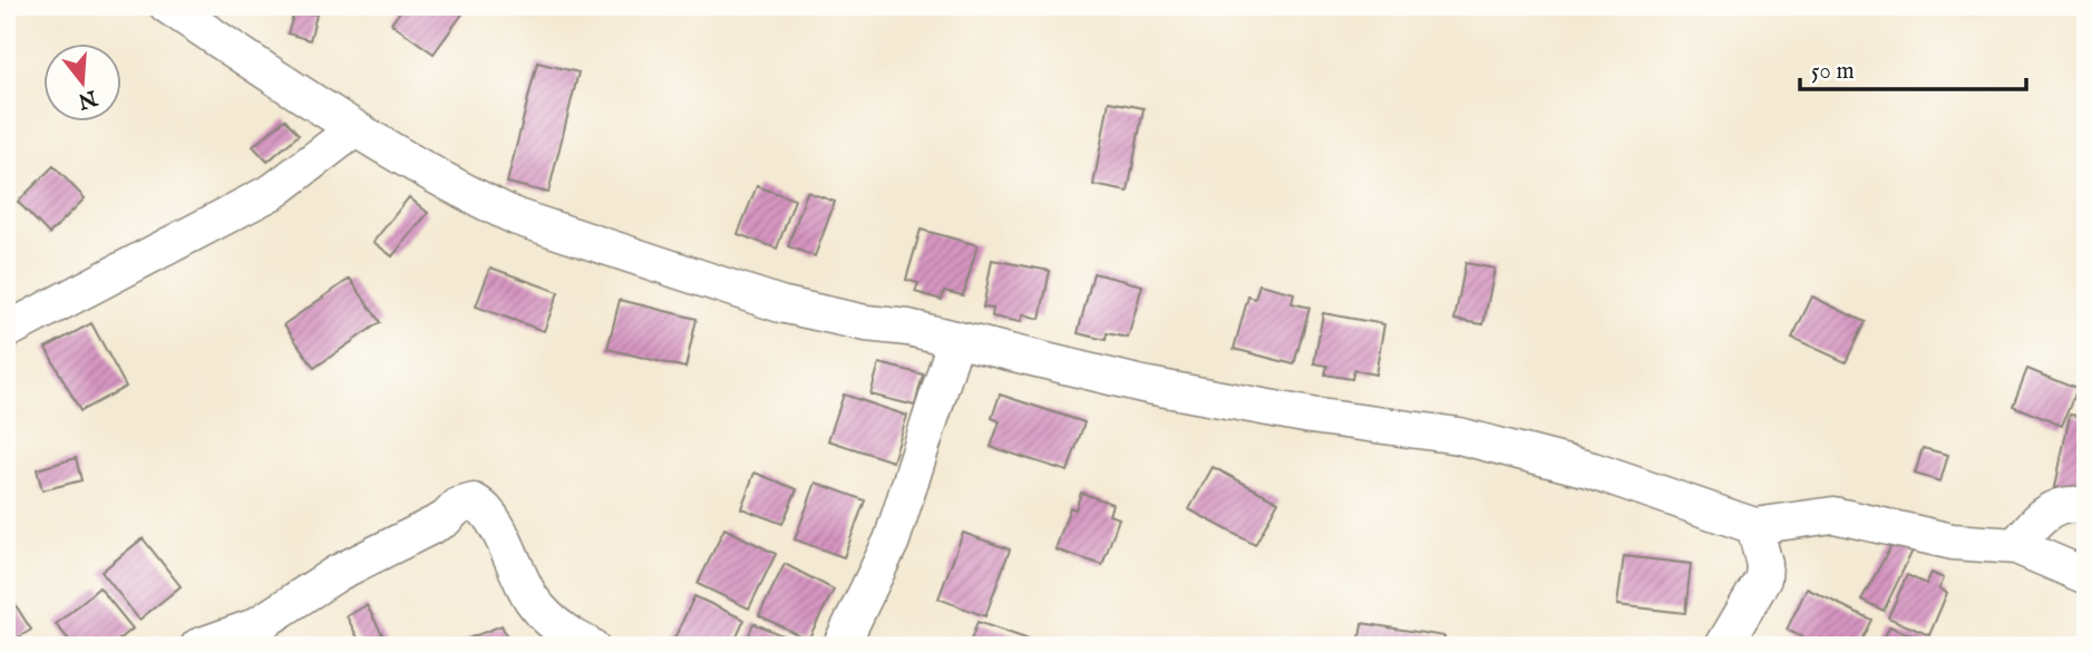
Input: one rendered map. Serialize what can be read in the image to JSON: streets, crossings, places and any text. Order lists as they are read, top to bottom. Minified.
{"scale_bar":"50 m","north":"bottom"}
